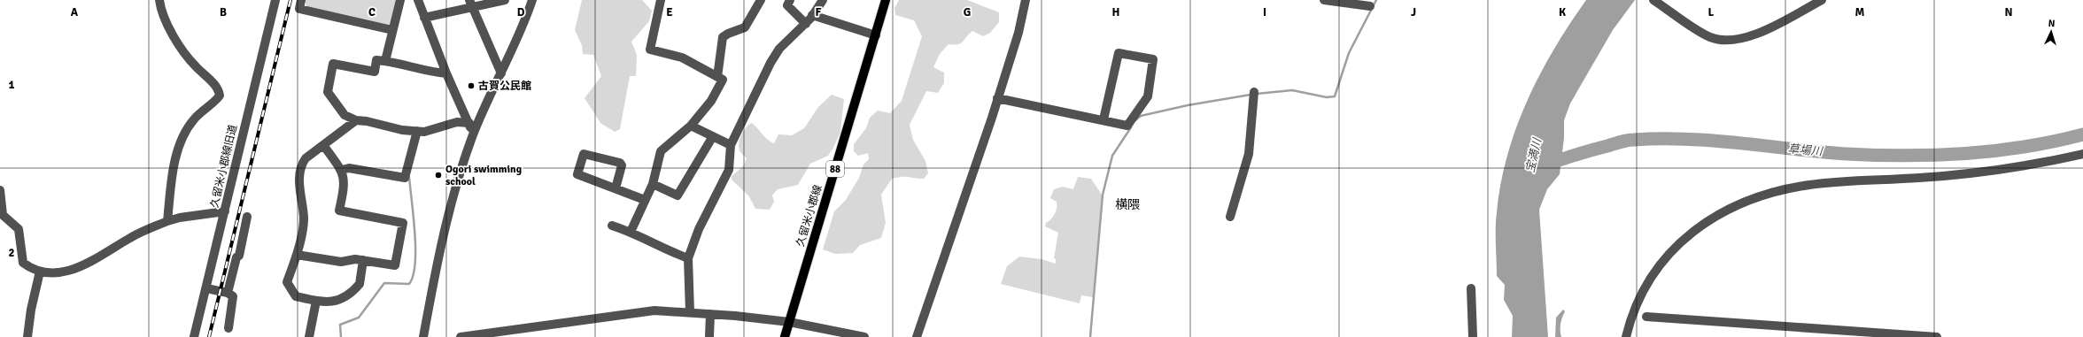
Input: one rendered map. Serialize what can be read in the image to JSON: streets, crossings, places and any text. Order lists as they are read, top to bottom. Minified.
{"streets":{"main road":["88","久留米小郡線"],"street":["久留米小郡線旧道"]},"districts":["横隈"],"water":["草場川","宝満川"],"places":["古賀公民館","Ogori swimming school"],"north":"top","grid":{"columns":["A","B","C","D","E","F","G","H","I","J","K","L","M","N"],"rows":["1","2"]}}
